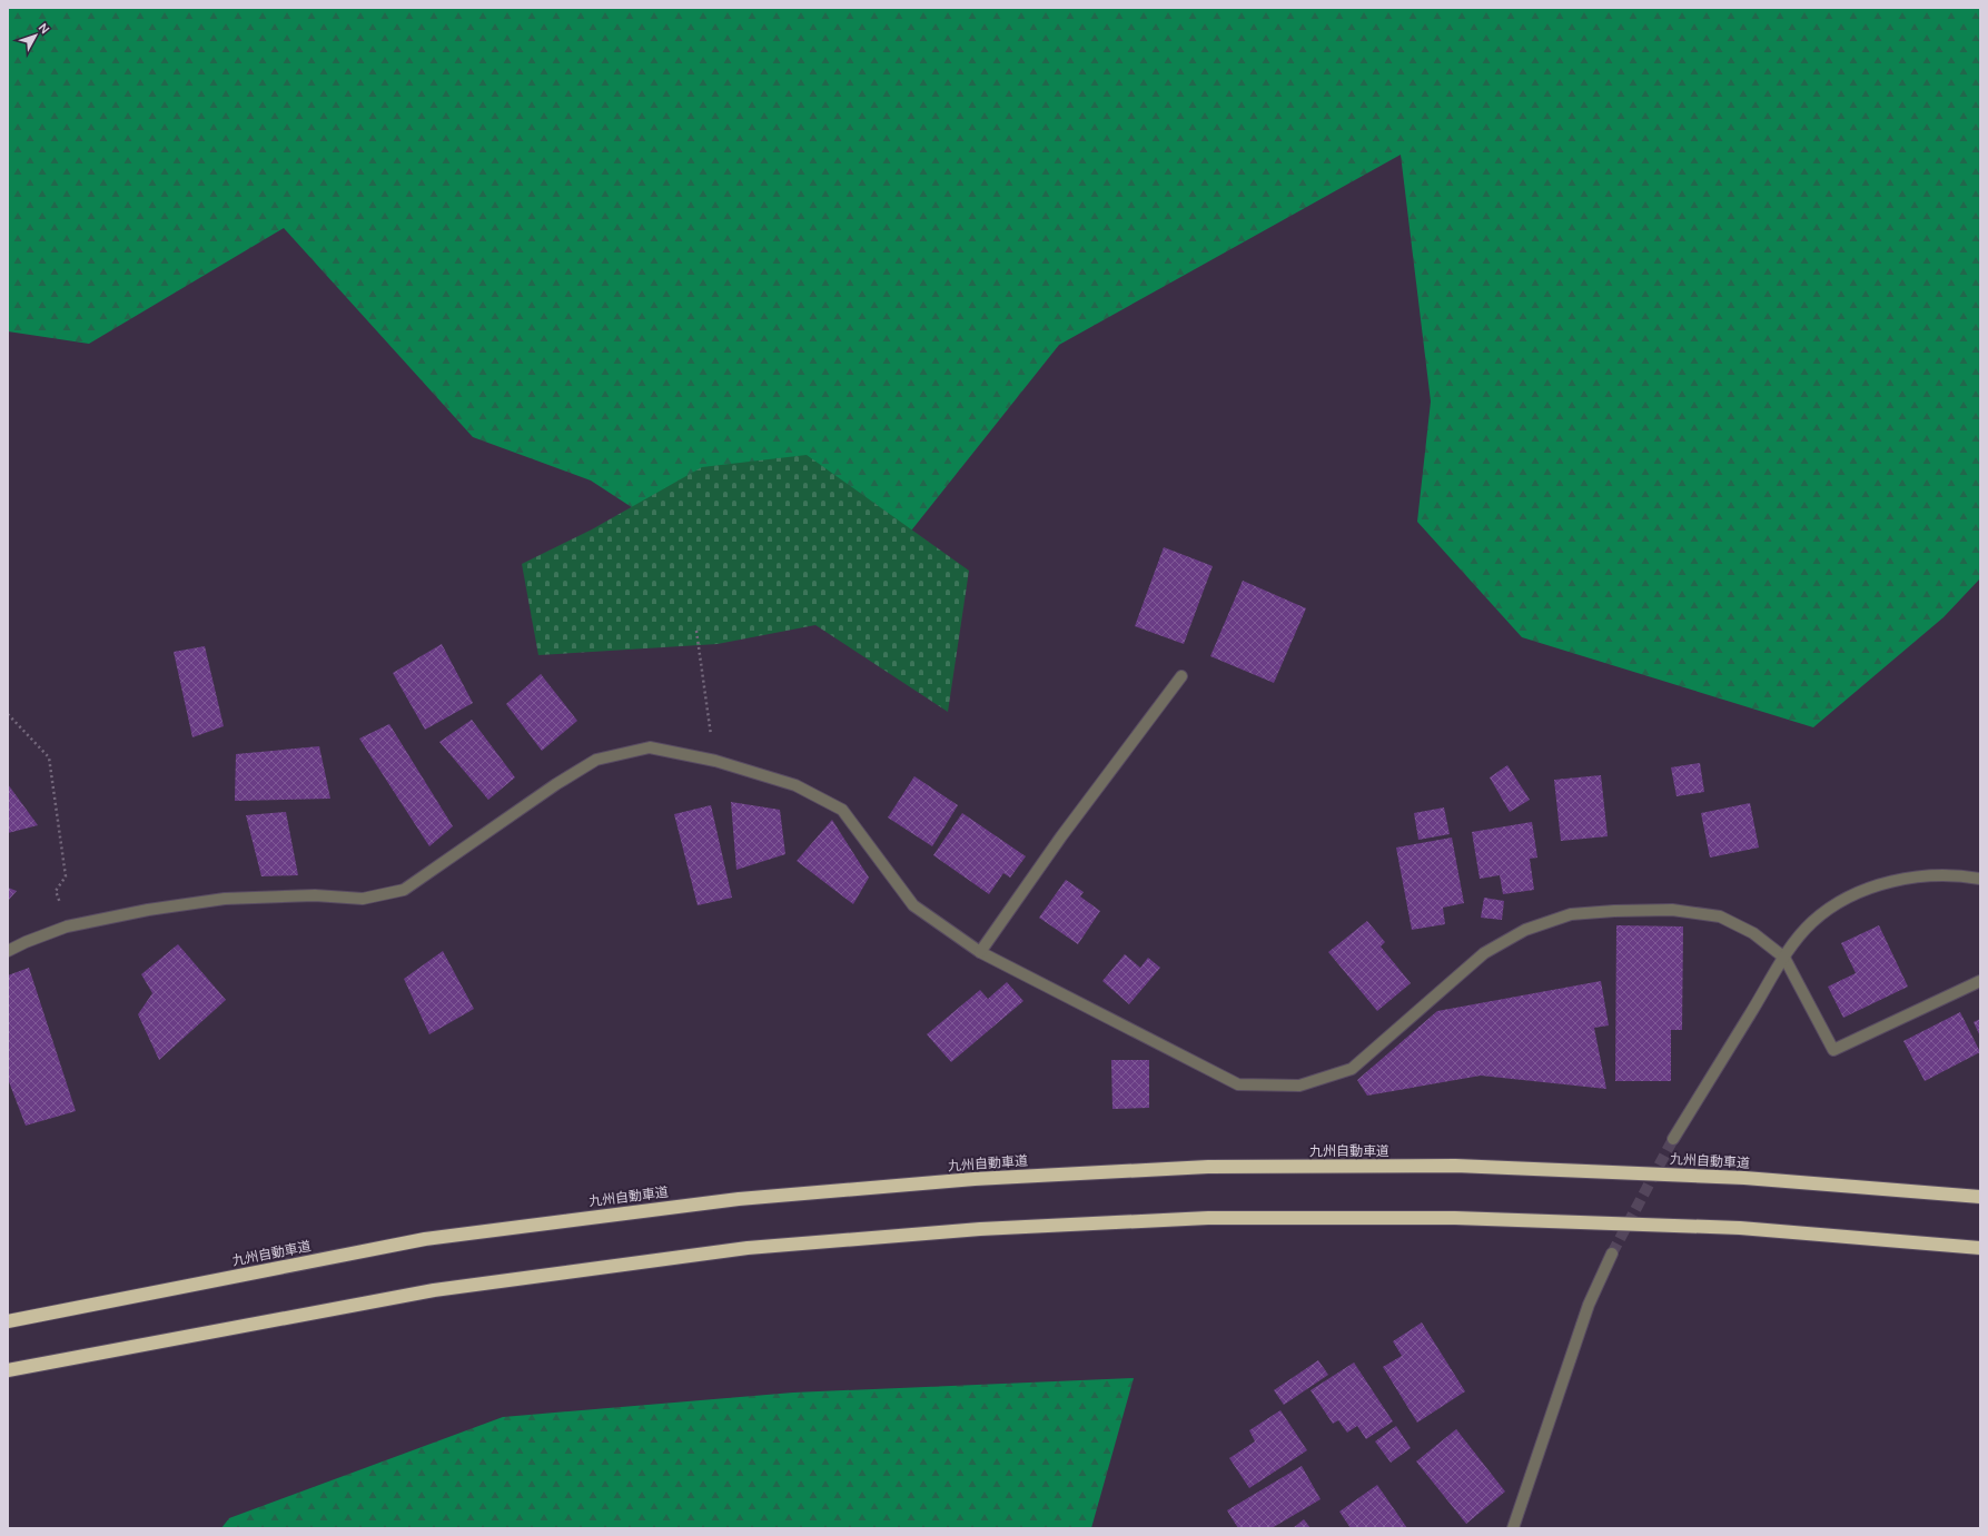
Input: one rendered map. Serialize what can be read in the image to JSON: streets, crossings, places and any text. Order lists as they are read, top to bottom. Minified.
{"streets":{"highway":["九州自動車道"]},"north":"top right"}
